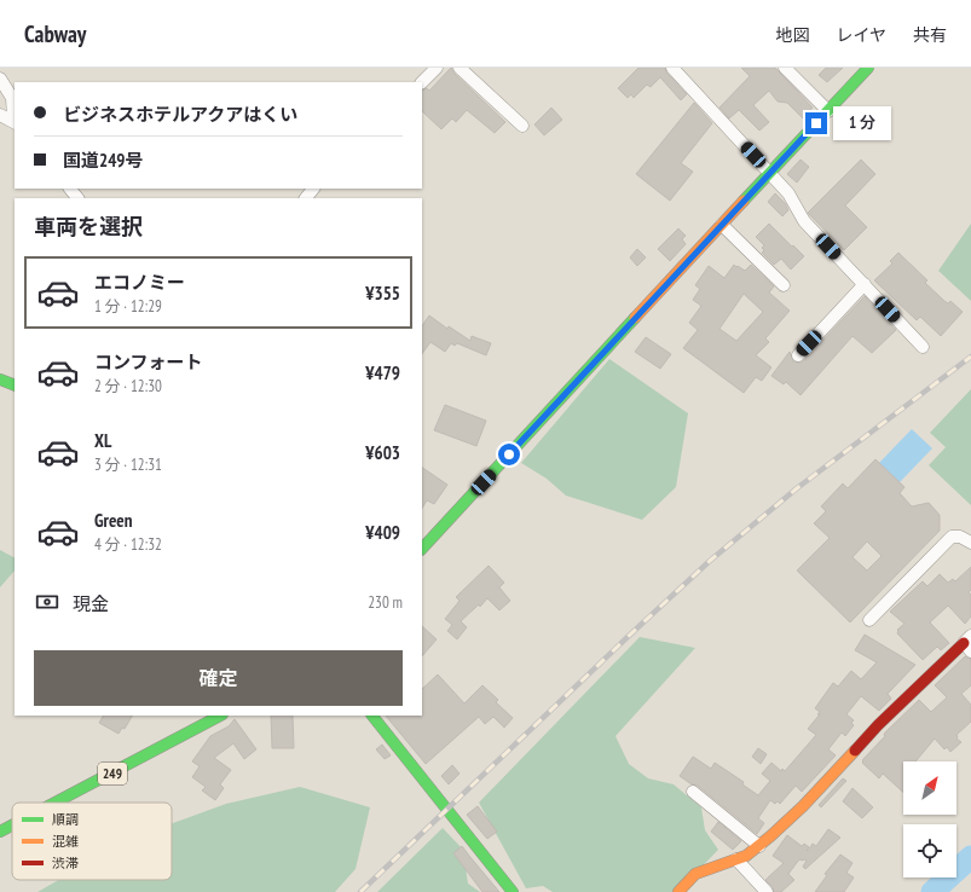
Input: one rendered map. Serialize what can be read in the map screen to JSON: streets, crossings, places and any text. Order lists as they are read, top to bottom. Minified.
{"streets":{"main road":["249"]},"legend":["順調","混雑","渋滞"],"north":"top right","page":{"header":"Cabway","nav":["地図","レイヤ","共有"],"banner":["ビジネスホテルアクアはくい","国道249号"],"bubble":"1 分","heading":"車両を選択","list":[{"name":"エコノミー","note":"1 分 · 12:29","value":"¥355"},{"name":"コンフォート","note":"2 分 · 12:30","value":"¥479"},{"name":"XL","note":"3 分 · 12:31","value":"¥603"},{"name":"Green","note":"4 分 · 12:32","value":"¥409"}],"pay":["現金","230 m"],"buttons":"確定"}}
